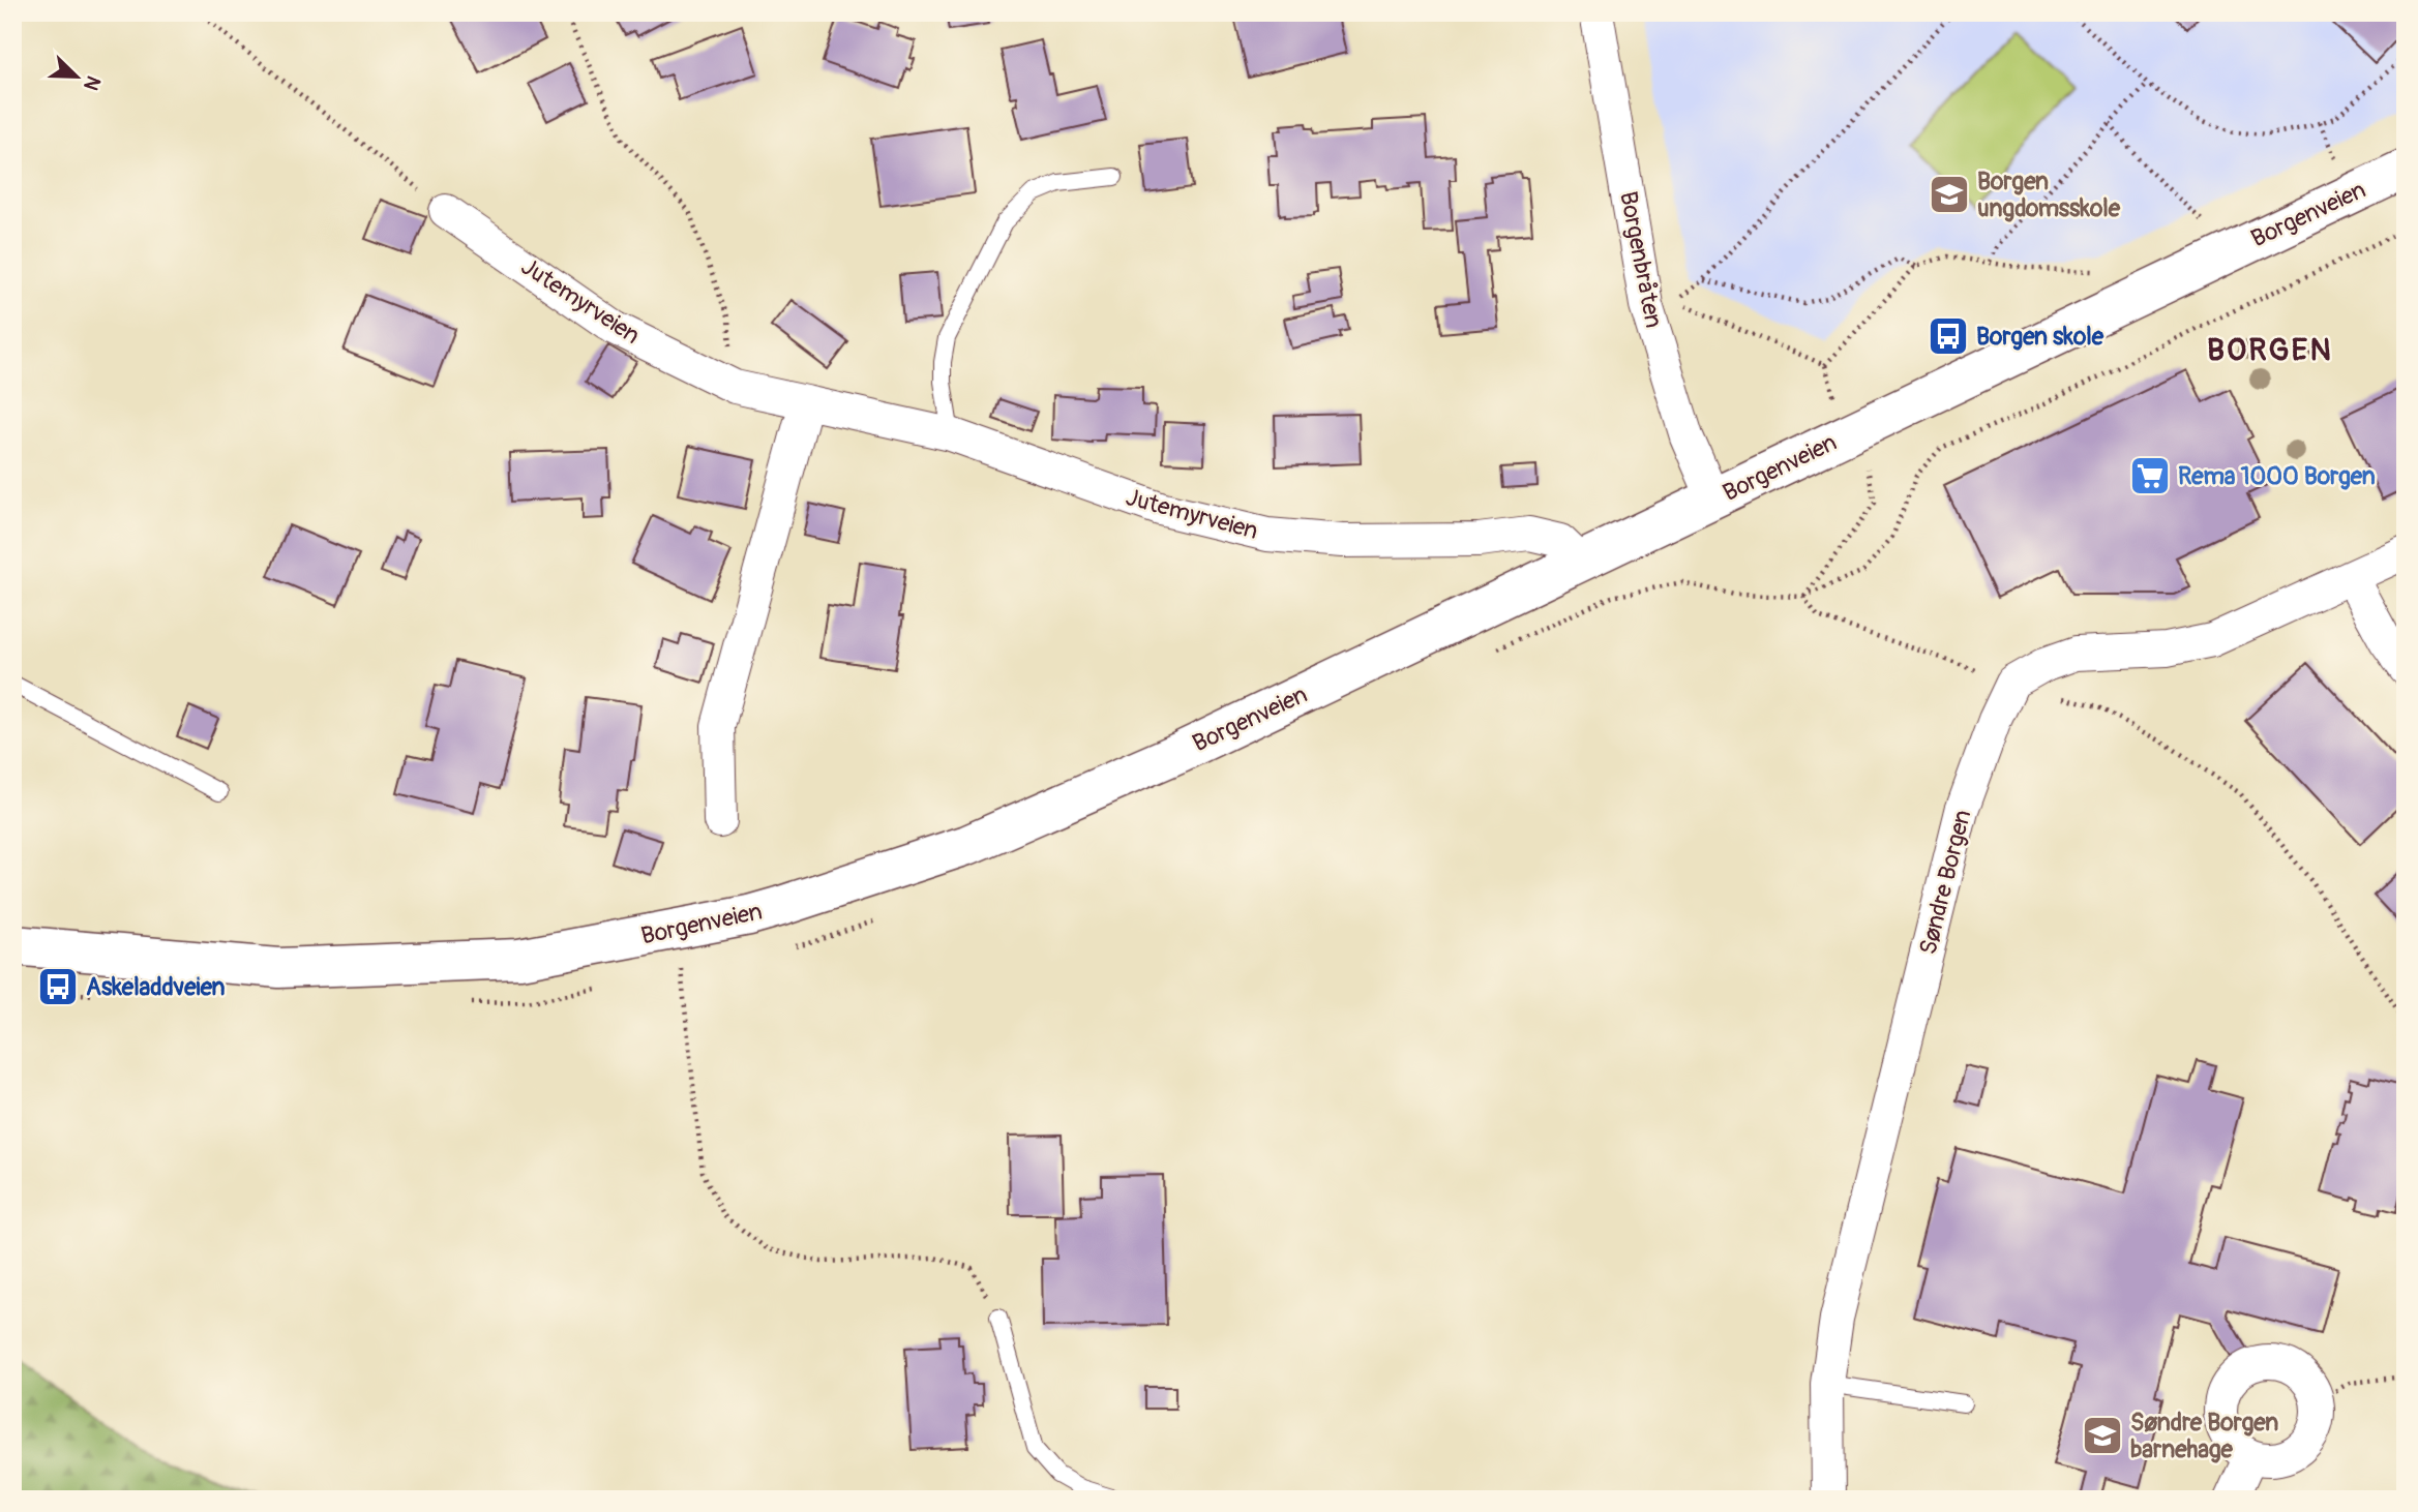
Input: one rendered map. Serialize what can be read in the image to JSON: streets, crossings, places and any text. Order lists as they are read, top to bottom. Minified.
{"streets":{"street":["Borgenveien","Borgenbråten","Jutemyrveien","Søndre Borgen"]},"crossings":[["Borgenveien","Borgenbråten"],["Borgenveien","Jutemyrveien"]],"districts":["BORGEN"],"places":{"school or university":["Borgen ungdomsskole","Søndre Borgen barnehage"],"bus stop":["Borgen skole","Askeladdveien"],"supermarket":["Rema 1000 Borgen"]},"north":"bottom right"}
